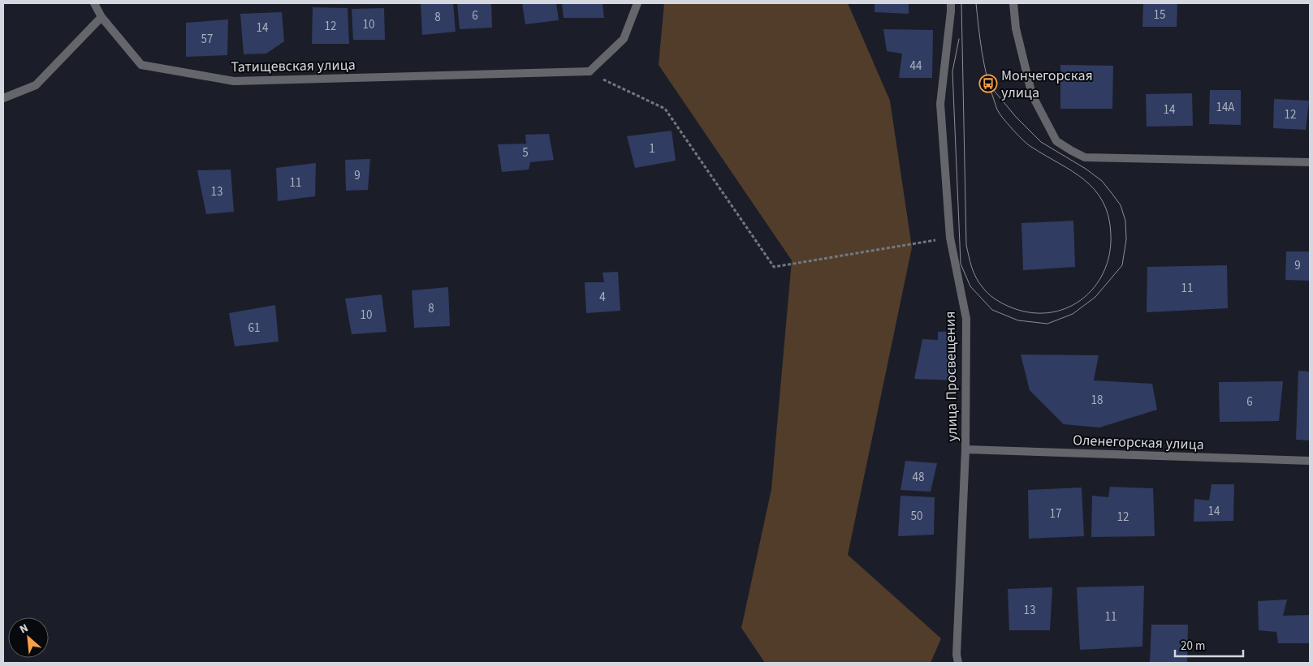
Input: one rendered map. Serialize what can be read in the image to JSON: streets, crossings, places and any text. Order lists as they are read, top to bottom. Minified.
{"streets":{"street":["Татищевская улица","улица Просвещения","Оленегорская улица"]},"crossings":[["улица Просвещения","Оленегорская улица"]],"places":{"bus stop":["Мончегорская улица"]},"house_numbers":["15","6","8","10","12","14","57","44","14А","14","12","1","5","9","11","13","9","11","4","8","10","61","18","6","48","14","17","50","12","13","11"],"scale_bar":"20 m","north":"top left"}
